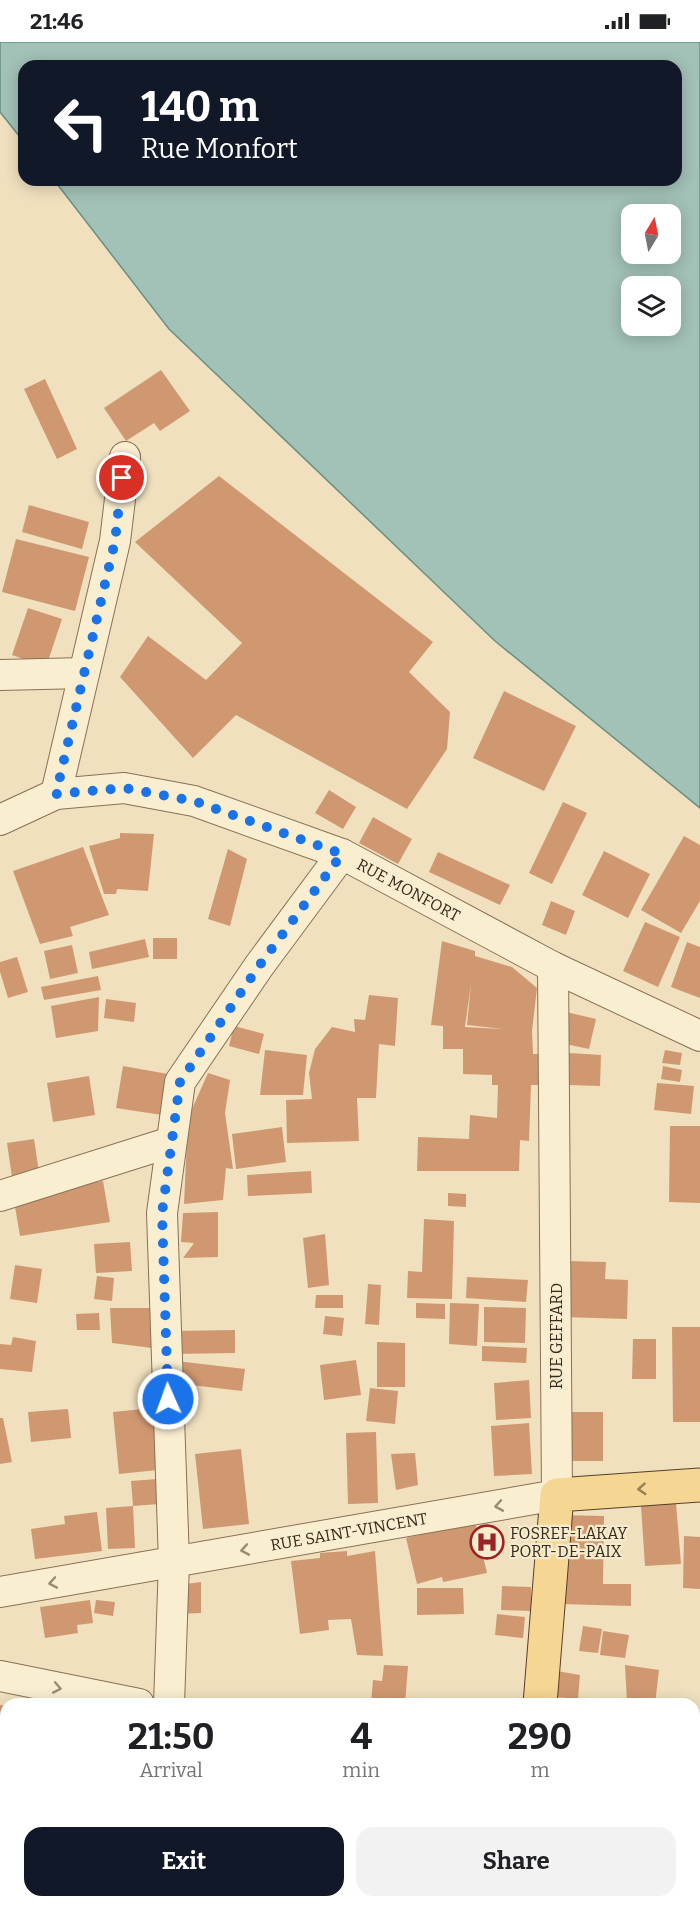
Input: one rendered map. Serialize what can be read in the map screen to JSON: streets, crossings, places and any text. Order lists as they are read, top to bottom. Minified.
{"streets":{"main road":["RUE GEFFARD","RUE SAINT-VINCENT"],"street":["RUE MONFORT"]},"crossings":[["RUE MONFORT","RUE GEFFARD"],["RUE GEFFARD","RUE SAINT-VINCENT"]],"one_way":["RUE SAINT-VINCENT"],"places":{"hospital":["FOSREF-LAKAY PORT-DE-PAIX"]},"north":"top","page":{"status":"21:46","turn":["140 m","Rue Monfort"],"eta":["21:50","Arrival","4","min","290","m"],"buttons":["Exit","Share"]}}
